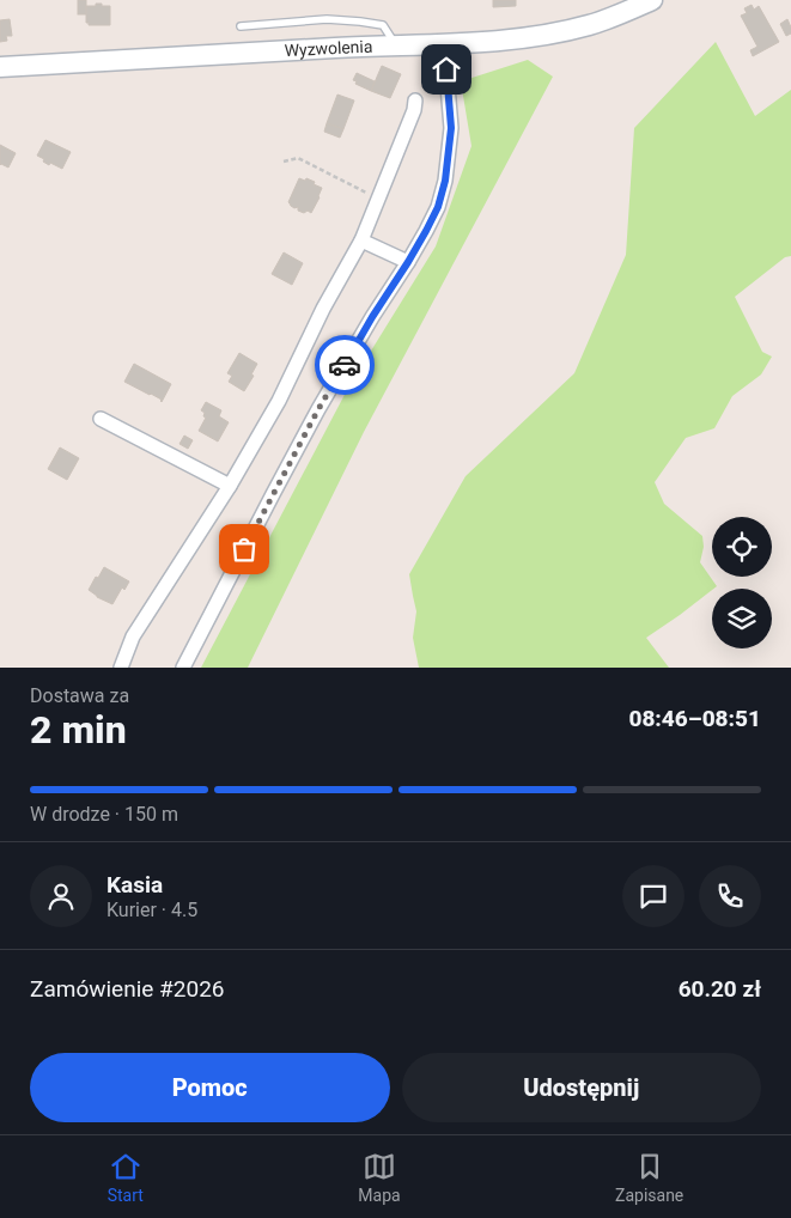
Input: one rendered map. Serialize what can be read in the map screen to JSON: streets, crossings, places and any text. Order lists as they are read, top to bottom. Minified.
{"streets":{"street":["Wyzwolenia"]},"page":{"heading":["2 min","Dostawa za","08:46–08:51"],"panel":["Kasia","Kurier · 4.5","Zamówienie #2026","60.20 zł"],"bar":"W drodze · 150 m","buttons":["Pomoc","Udostępnij"],"tabs":["Start","Mapa","Zapisane"]}}
